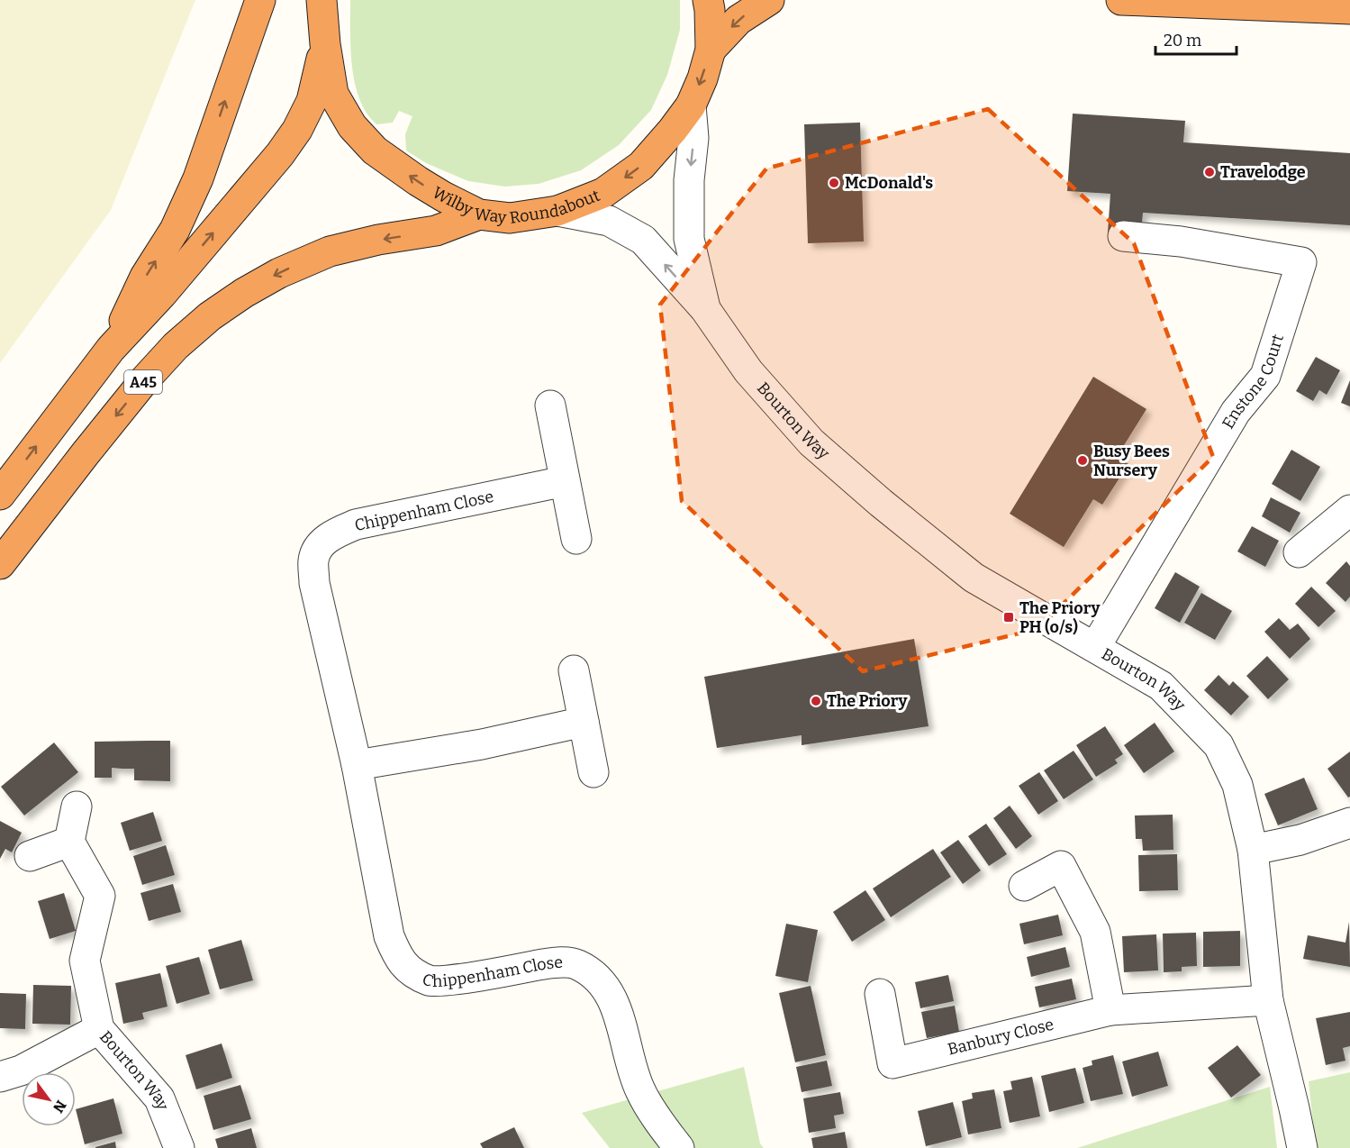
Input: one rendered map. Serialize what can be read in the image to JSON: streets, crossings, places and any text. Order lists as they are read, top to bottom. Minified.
{"streets":{"highway":["Wilby Way Roundabout","A45"],"street":["Enstone Court","Bourton Way","Chippenham Close","Banbury Close"]},"crossings":[["Wilby Way Roundabout","A45"],["Wilby Way Roundabout","Bourton Way"],["Enstone Court","Bourton Way"],["Bourton Way","Banbury Close"]],"places":{"other":["Travelodge","McDonald's","Busy Bees Nursery","The Priory"],"transit":["The Priory PH (o/s)"]},"scale_bar":"20 m","north":"bottom right"}
